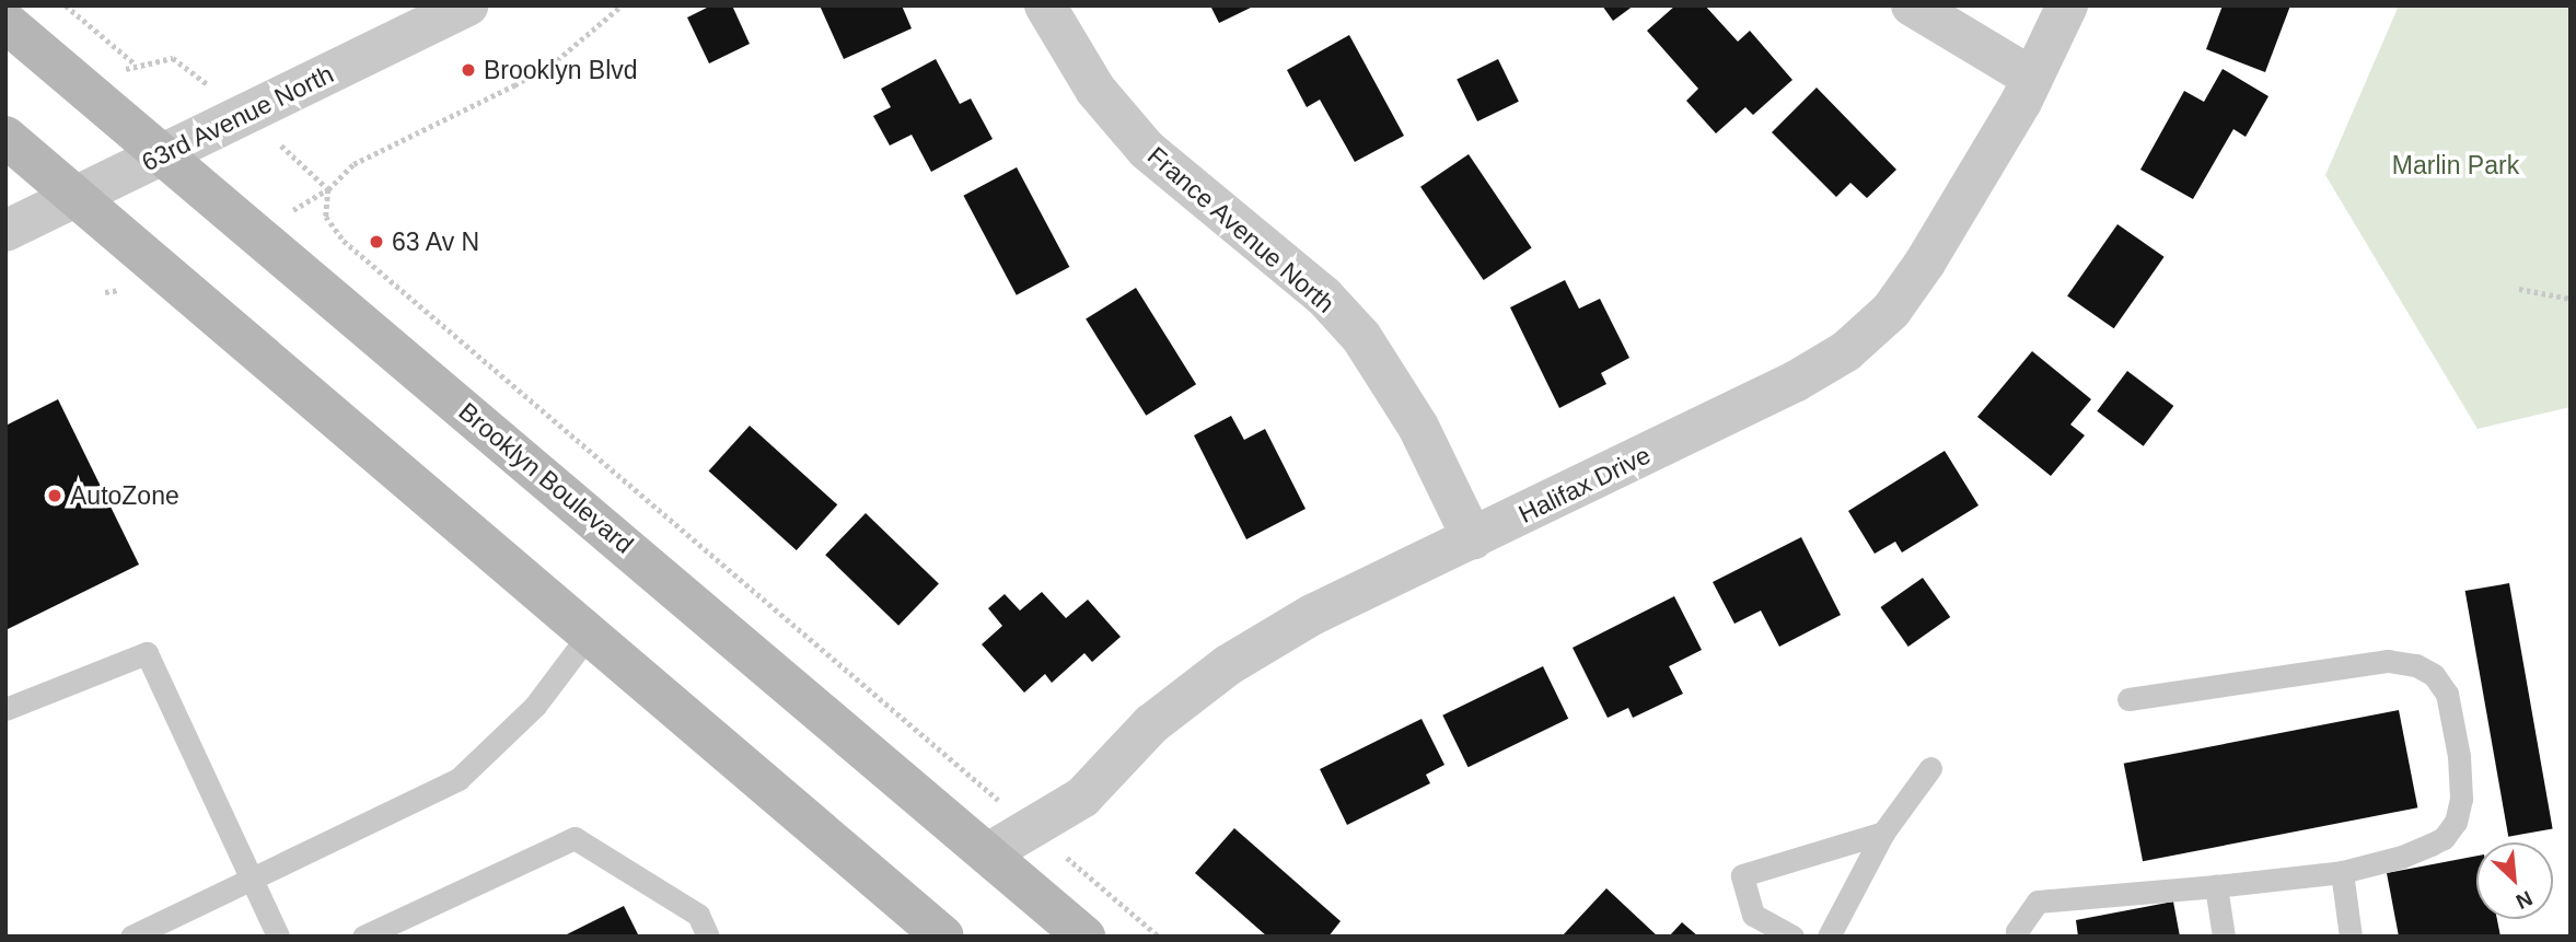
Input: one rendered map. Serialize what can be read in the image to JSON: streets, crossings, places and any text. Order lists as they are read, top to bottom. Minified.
{"streets":{"main road":["Brooklyn Boulevard"],"street":["63rd Avenue North","France Avenue North","Halifax Drive"]},"crossings":[["63rd Avenue North","Brooklyn Boulevard"],["France Avenue North","Halifax Drive"],["Brooklyn Boulevard","Halifax Drive"]],"parks":["Marlin Park"],"places":["Brooklyn Blvd","63 Av N","AutoZone"],"north":"bottom right"}
